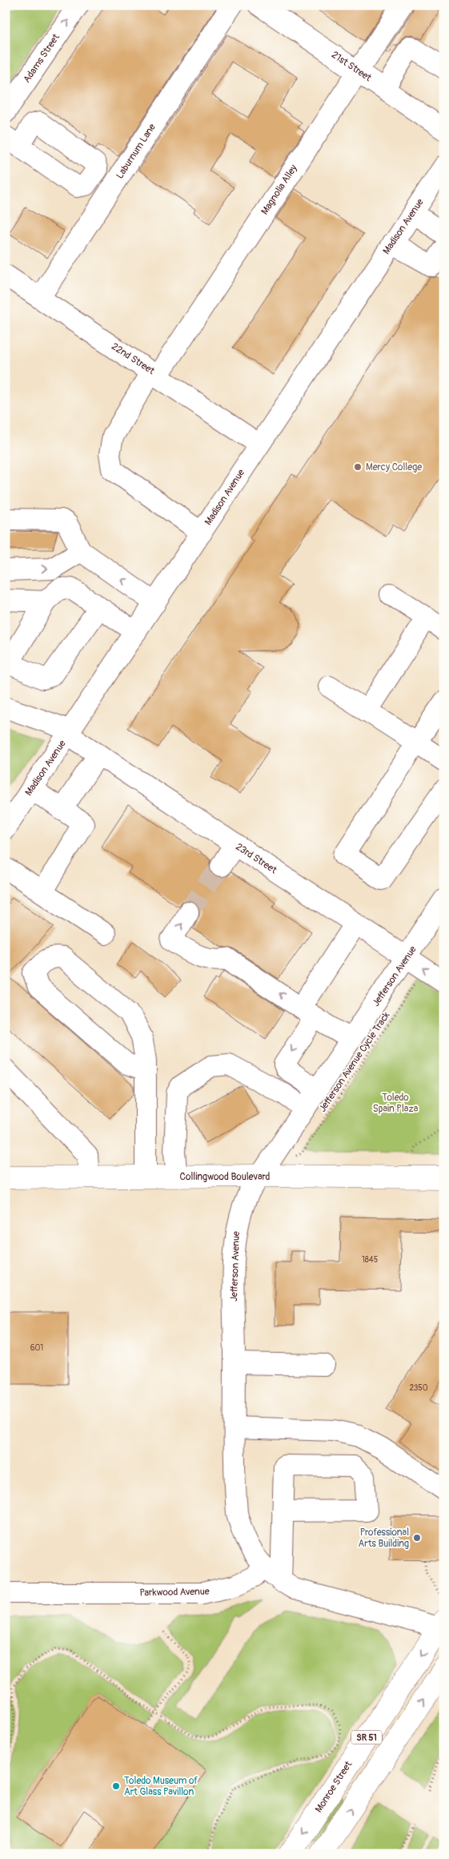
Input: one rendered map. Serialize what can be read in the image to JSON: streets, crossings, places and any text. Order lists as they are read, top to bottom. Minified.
{"streets":{"main road":["Collingwood Boulevard","SR 51","Monroe Street"],"street":["Adams Street","21st Street","Laburnum Lane","Magnolia Alley","Madison Avenue","22nd Street","23rd Street","Jefferson Avenue","Parkwood Avenue"],"path":["Jefferson Avenue Cycle Track"]},"crossings":[["21st Street","Magnolia Alley"],["Laburnum Lane","22nd Street"],["Magnolia Alley","Madison Avenue"],["Magnolia Alley","22nd Street"],["Madison Avenue","22nd Street"],["Madison Avenue","23rd Street"],["23rd Street","Jefferson Avenue"],["Jefferson Avenue","Collingwood Boulevard"],["Jefferson Avenue","Parkwood Avenue"]],"one_way":["Adams Street"],"parks":["Toledo Spain Plaza"],"places":["Mercy College","Professional Arts Building","Toledo Museum of Art Glass Pavillon"],"house_numbers":["1845","601","2350"]}
